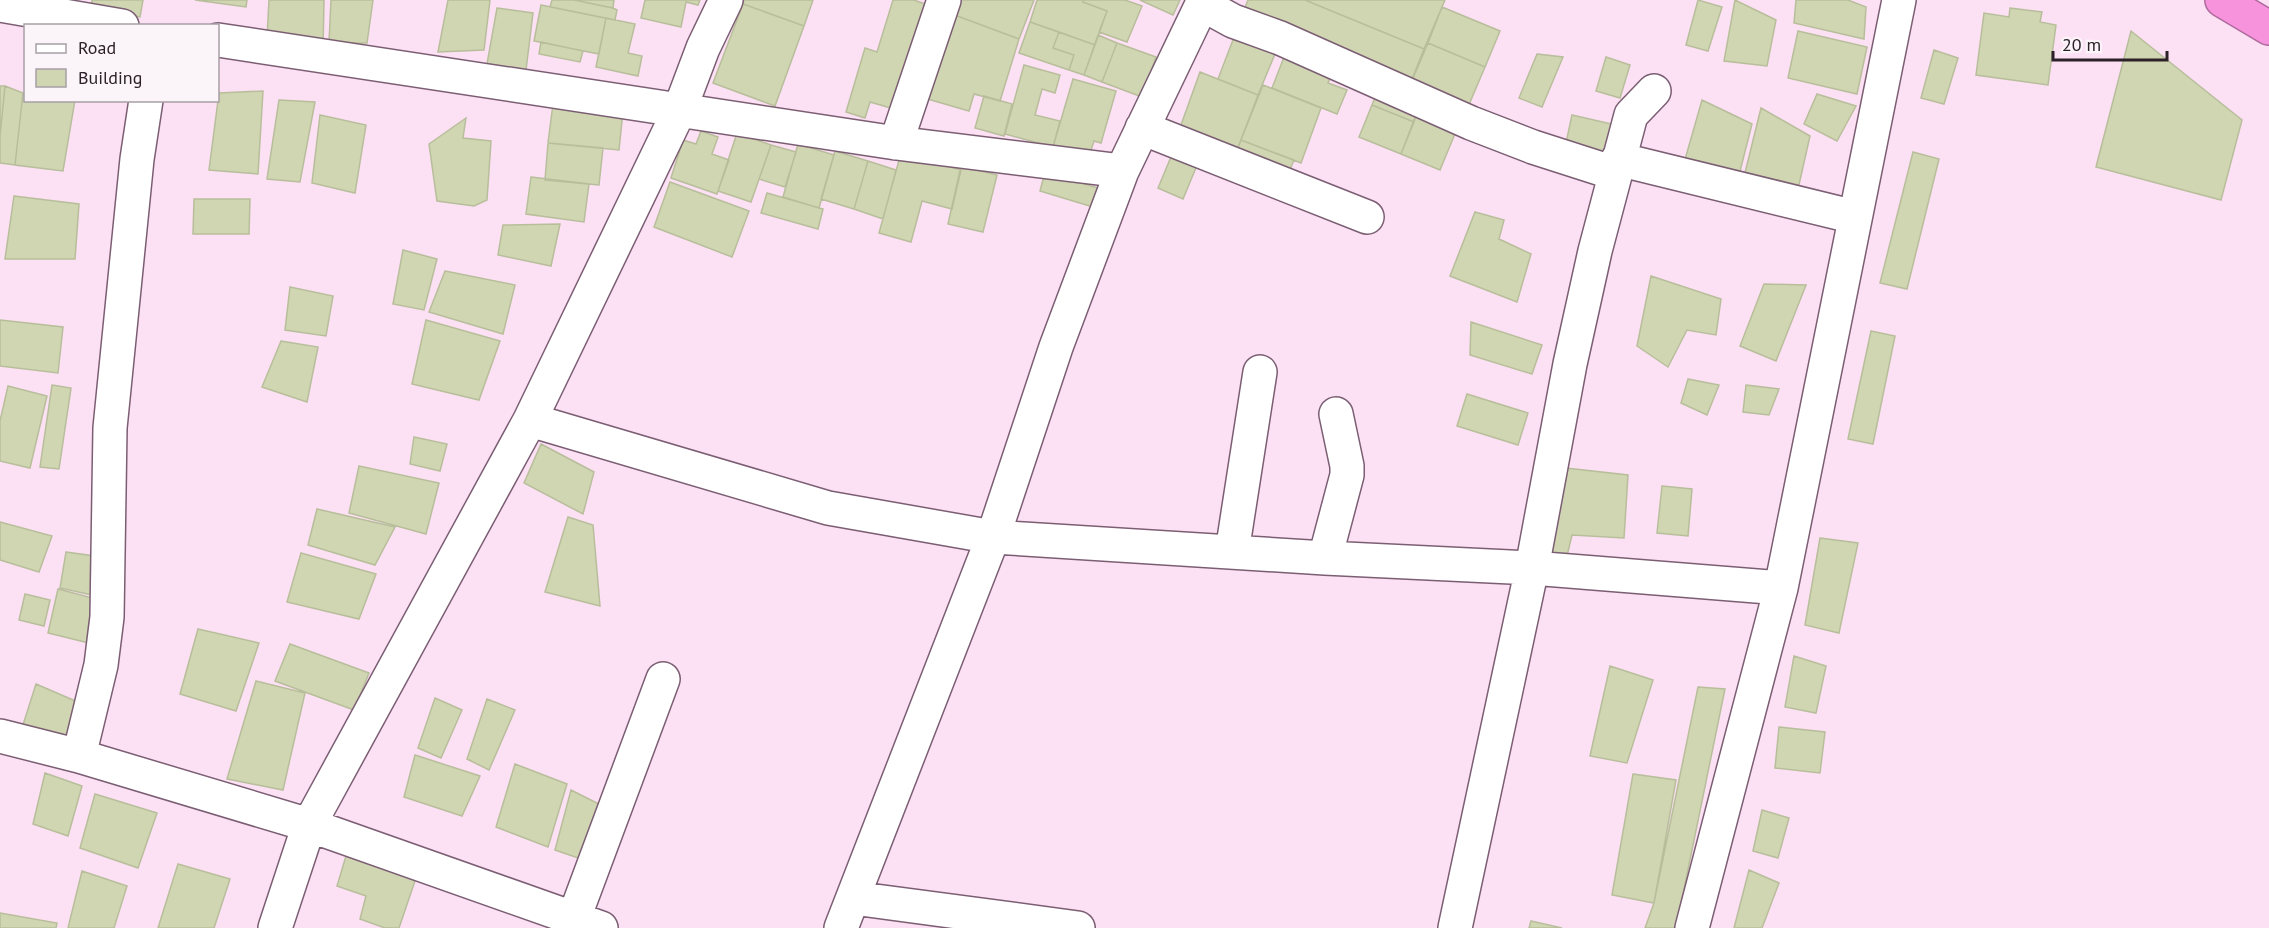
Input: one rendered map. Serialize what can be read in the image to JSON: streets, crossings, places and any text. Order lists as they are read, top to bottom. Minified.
{"legend":["Road","Building"],"scale_bar":"20 m"}
